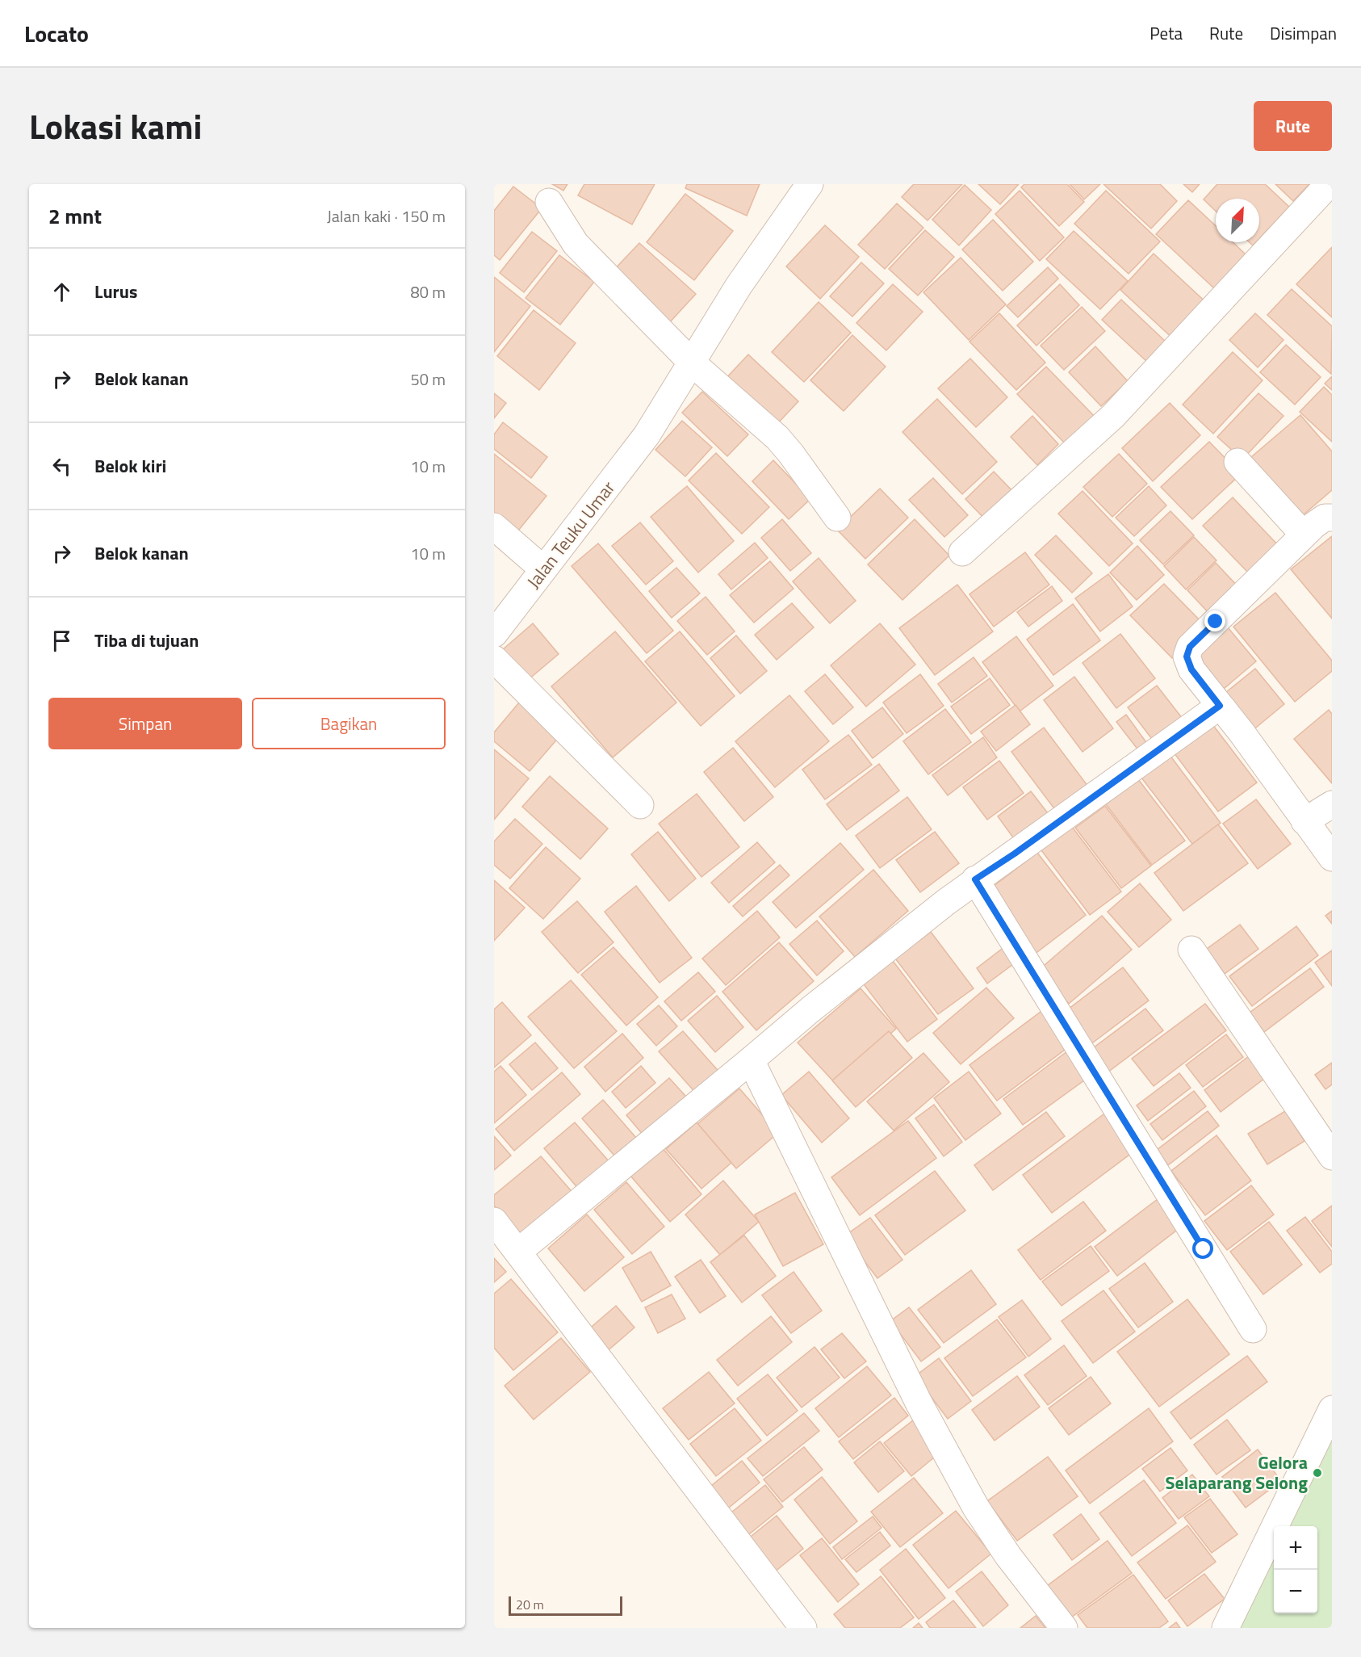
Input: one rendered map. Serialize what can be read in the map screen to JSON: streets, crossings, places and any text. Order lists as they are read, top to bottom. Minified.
{"streets":{"street":["Jalan Teuku Umar"]},"places":["Gelora Selaparang Selong"],"scale_bar":"20 m","north":"top right","page":{"header":"Locato","nav":["Peta","Rute","Disimpan"],"title":"Lokasi kami","buttons":["Rute",["Simpan","Bagikan"]],"heading":["2 mnt","Jalan kaki · 150 m"],"list":[["Lurus","80 m"],["Belok kanan","50 m"],["Belok kiri","10 m"],["Belok kanan","10 m"],"Tiba di tujuan"],"map_buttons":["+","−"],"scale":"20 m"}}
